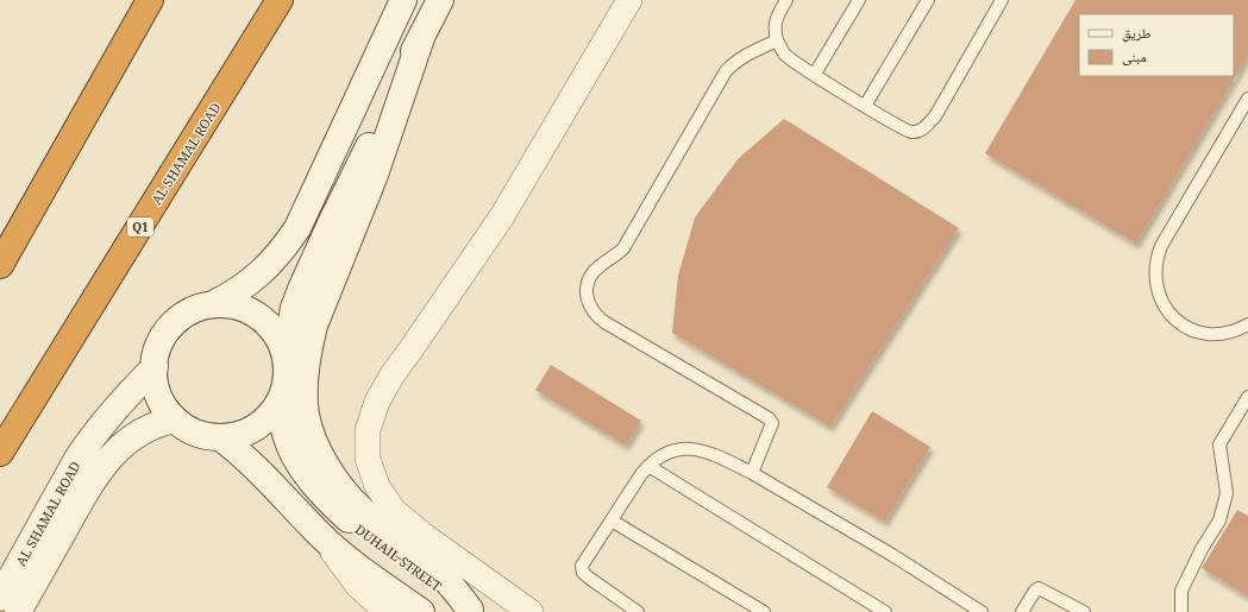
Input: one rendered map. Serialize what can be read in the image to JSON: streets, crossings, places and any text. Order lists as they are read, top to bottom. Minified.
{"streets":{"highway":["AL SHAMAL ROAD","Q1"],"main road":["DUHAIL STREET"]},"crossings":[["AL SHAMAL ROAD","DUHAIL STREET"]],"legend":["طريق","مبنى"]}
